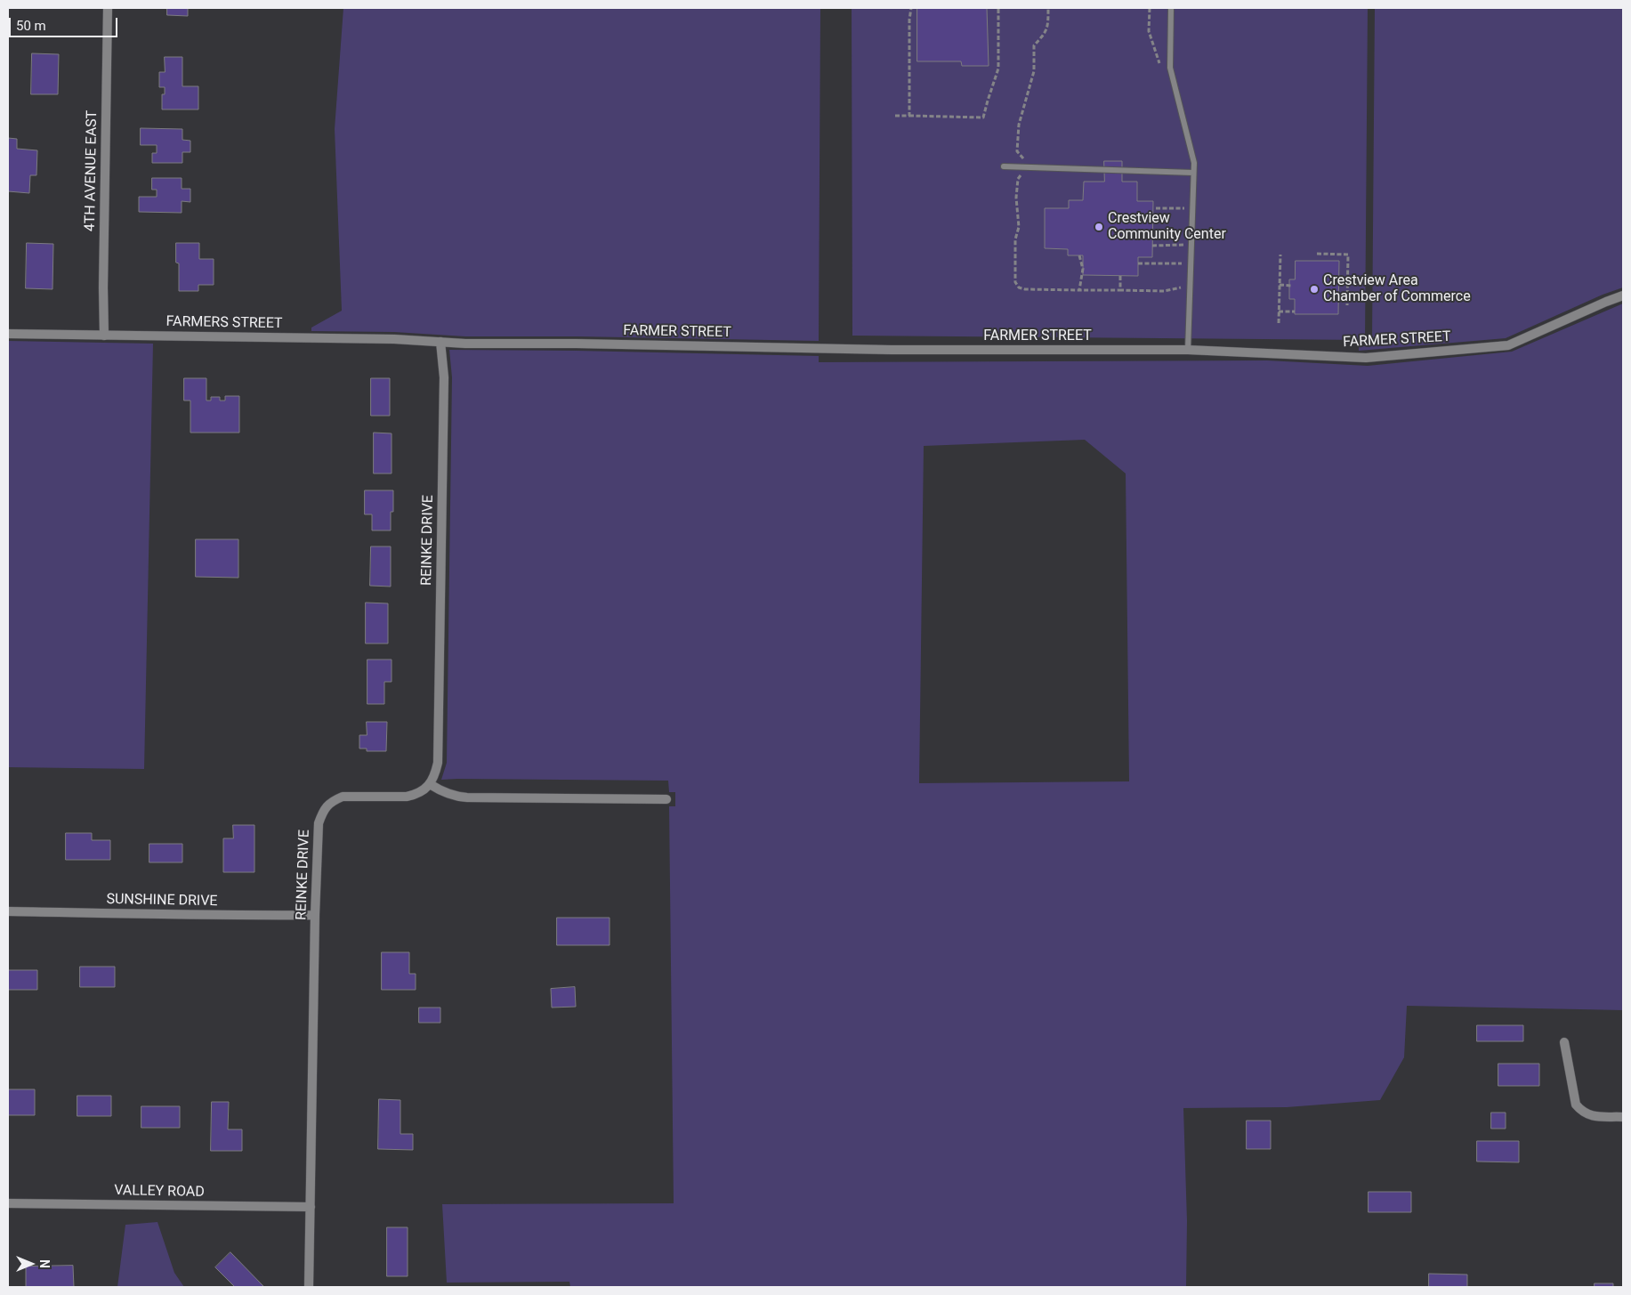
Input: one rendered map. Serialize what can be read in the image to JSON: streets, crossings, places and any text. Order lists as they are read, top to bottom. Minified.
{"streets":{"street":["4TH AVENUE EAST","FARMERS STREET","FARMER STREET","REINKE DRIVE","SUNSHINE DRIVE","VALLEY ROAD"]},"crossings":[["4TH AVENUE EAST","FARMERS STREET"],["FARMERS STREET","FARMER STREET"],["FARMERS STREET","REINKE DRIVE"],["FARMER STREET","REINKE DRIVE"],["REINKE DRIVE","SUNSHINE DRIVE"],["REINKE DRIVE","VALLEY ROAD"]],"places":["Crestview Community Center","Crestview Area Chamber of Commerce"],"scale_bar":"50 m","north":"right"}
